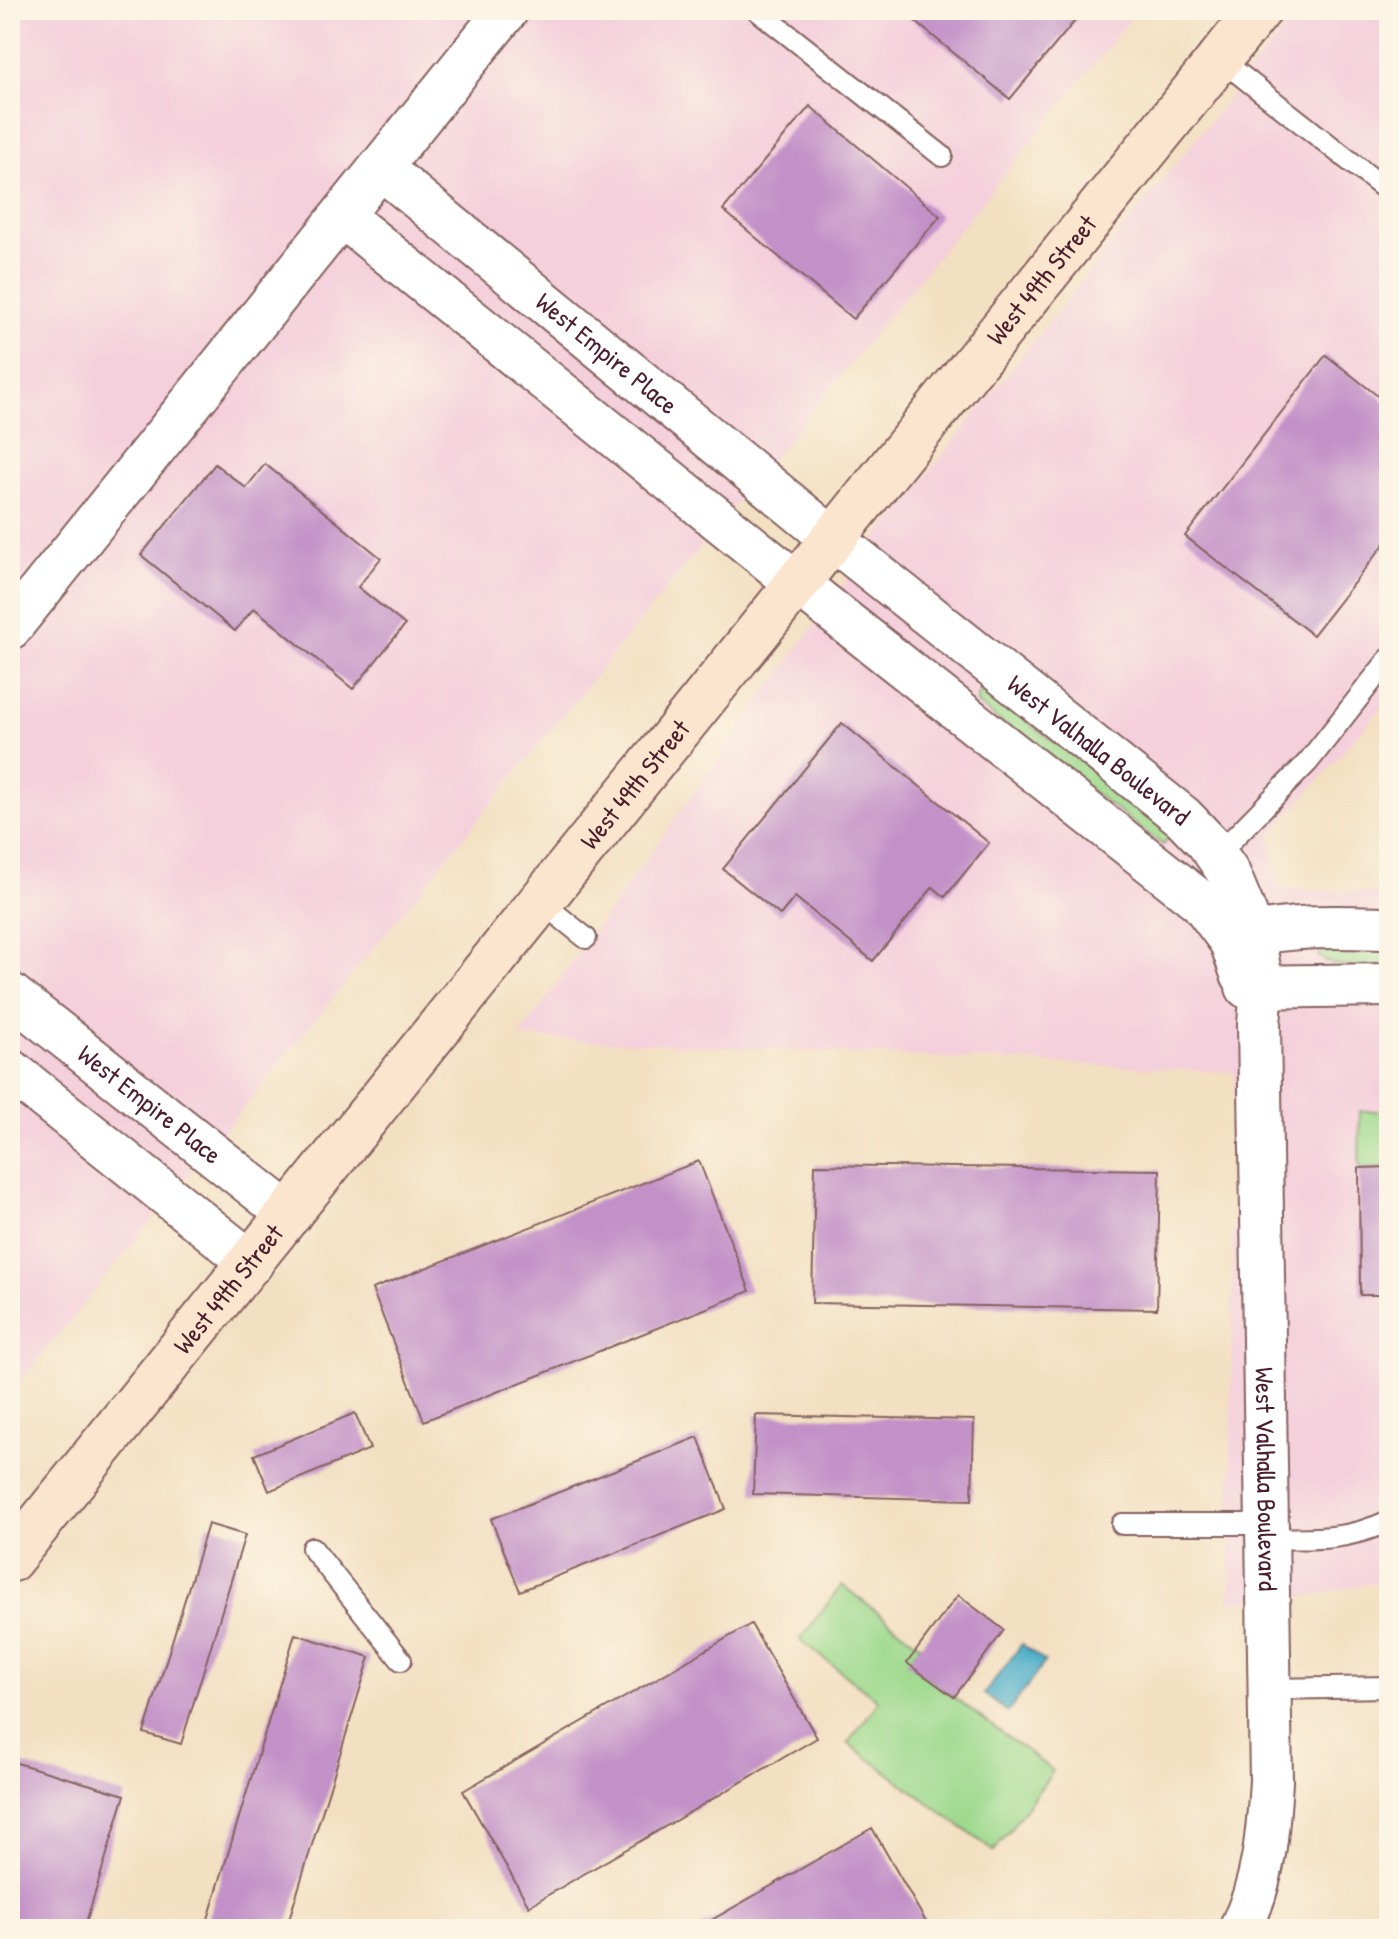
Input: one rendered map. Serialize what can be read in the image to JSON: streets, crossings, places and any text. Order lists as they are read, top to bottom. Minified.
{"streets":{"main road":["West 49th Street"],"street":["West Empire Place","West Valhalla Boulevard"]},"crossings":[["West 49th Street","West Empire Place"],["West 49th Street","West Valhalla Boulevard"],["West Empire Place","West Valhalla Boulevard"]]}
